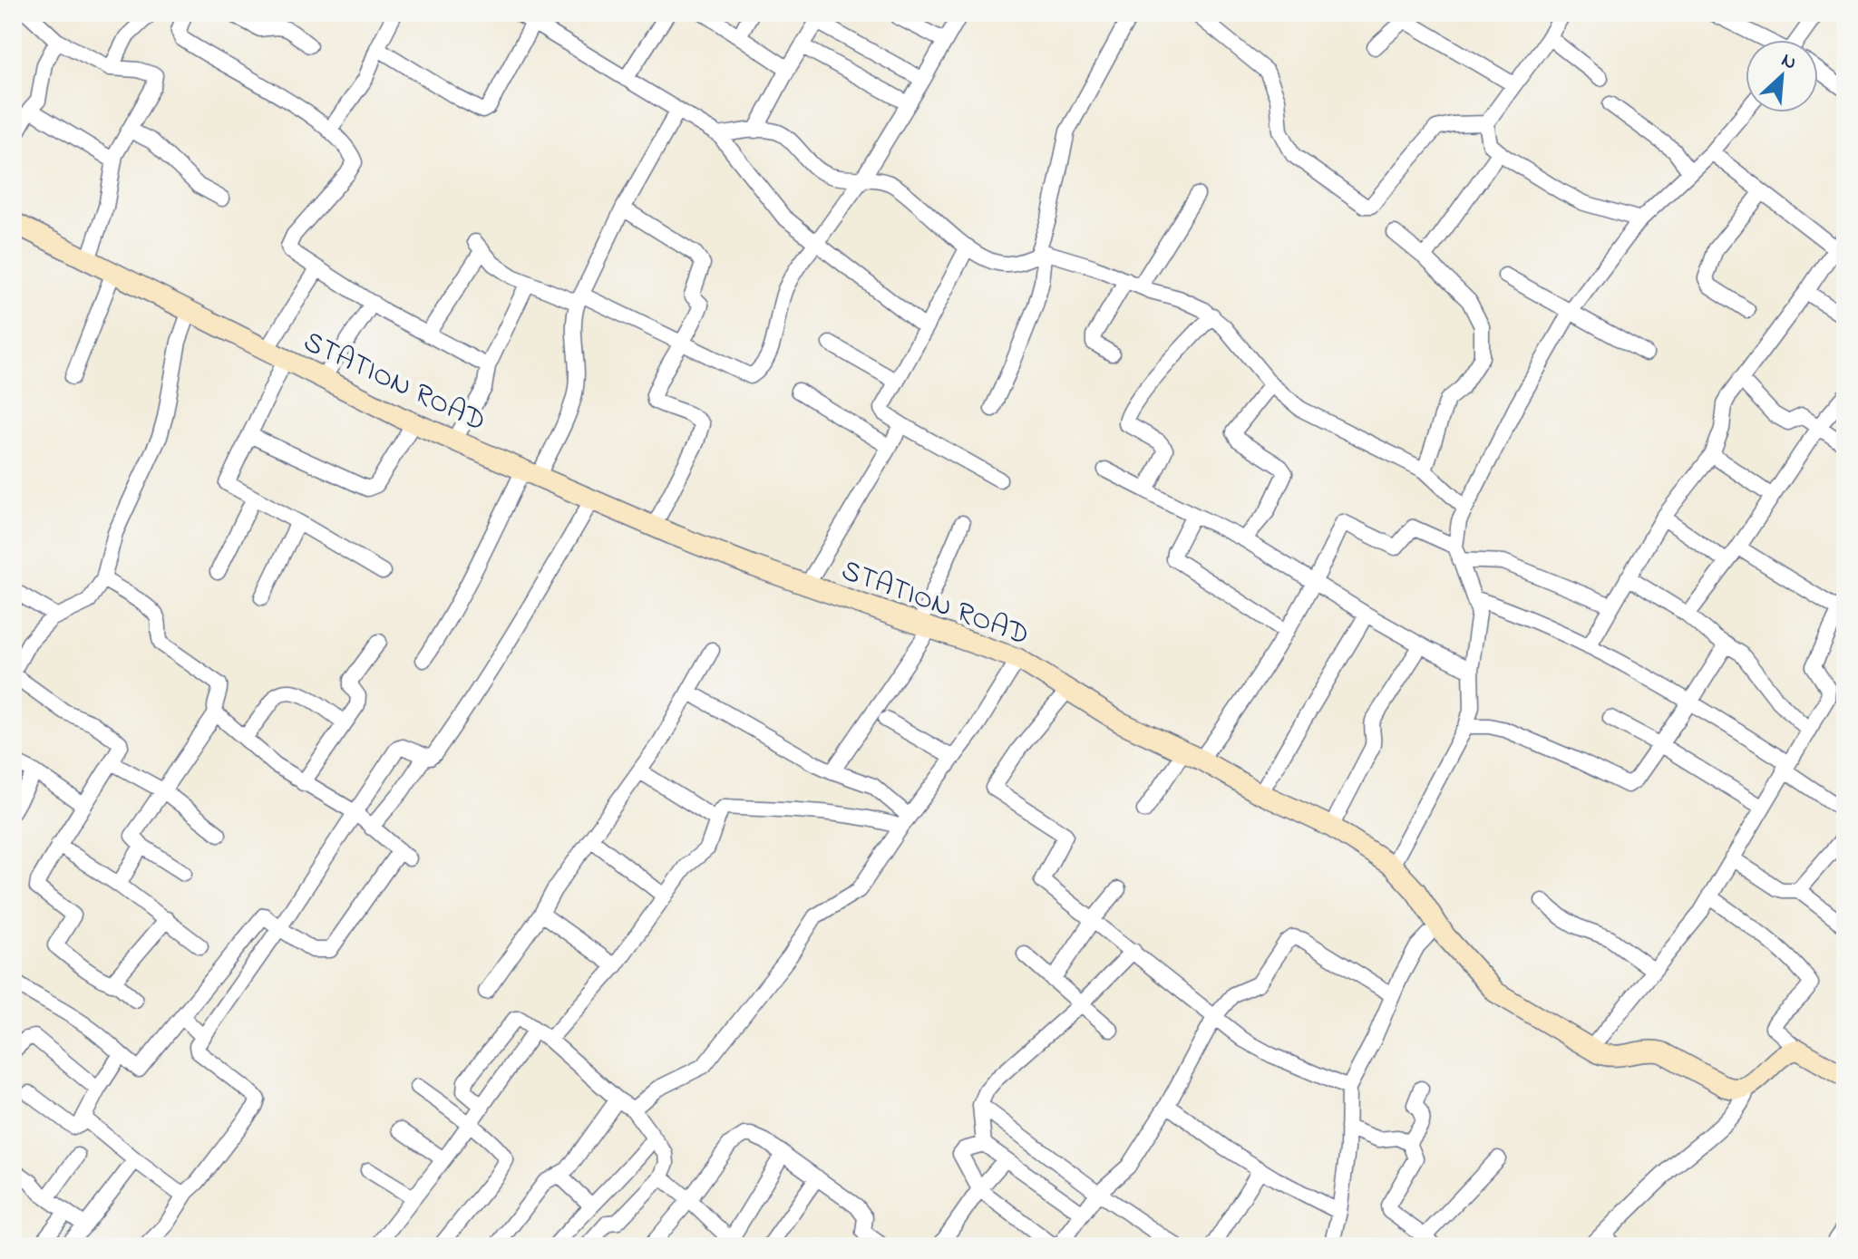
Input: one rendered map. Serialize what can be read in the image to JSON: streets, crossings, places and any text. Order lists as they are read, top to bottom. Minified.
{"streets":{"main road":["STATION ROAD"]},"north":"top right"}
